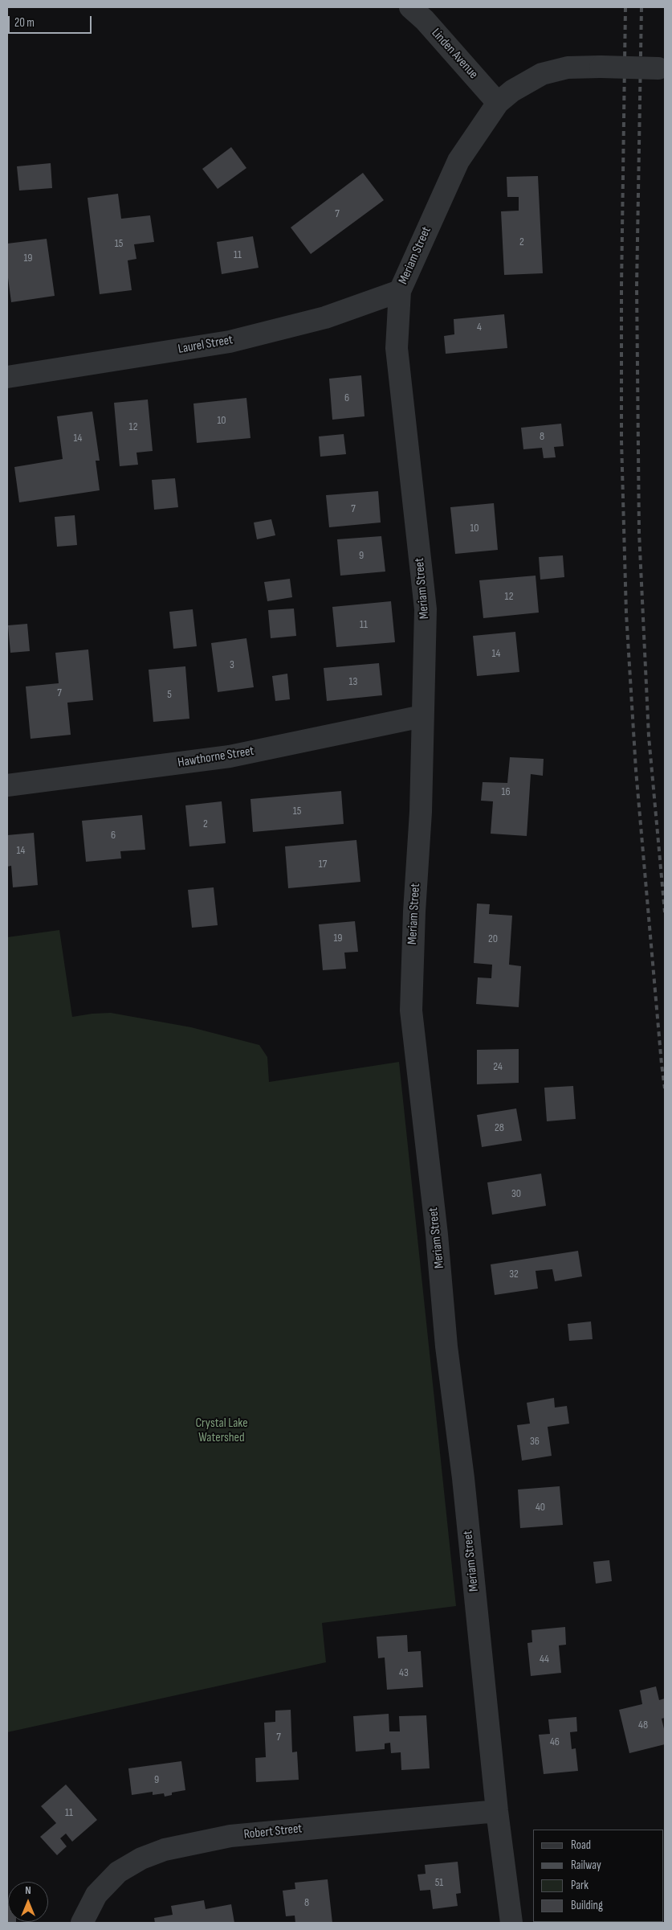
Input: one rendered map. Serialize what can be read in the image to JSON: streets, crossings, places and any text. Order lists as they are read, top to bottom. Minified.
{"streets":{"street":["Linden Avenue","Meriam Street","Laurel Street","Hawthorne Street","Robert Street"]},"crossings":[["Linden Avenue","Meriam Street"],["Meriam Street","Laurel Street"],["Meriam Street","Hawthorne Street"],["Meriam Street","Robert Street"]],"parks":["Crystal Lake Watershed"],"house_numbers":["7","2","15","11","19","4","6","10","12","8","14","7","10","9","12","11","14","3","13","7","5","16","15","2","6","14","17","19","20","24","28","30","32","36","40","44","43","48","7","46","9","11","51","8"],"legend":["Road","Railway","Park","Building"],"scale_bar":"20 m","north":"top"}
